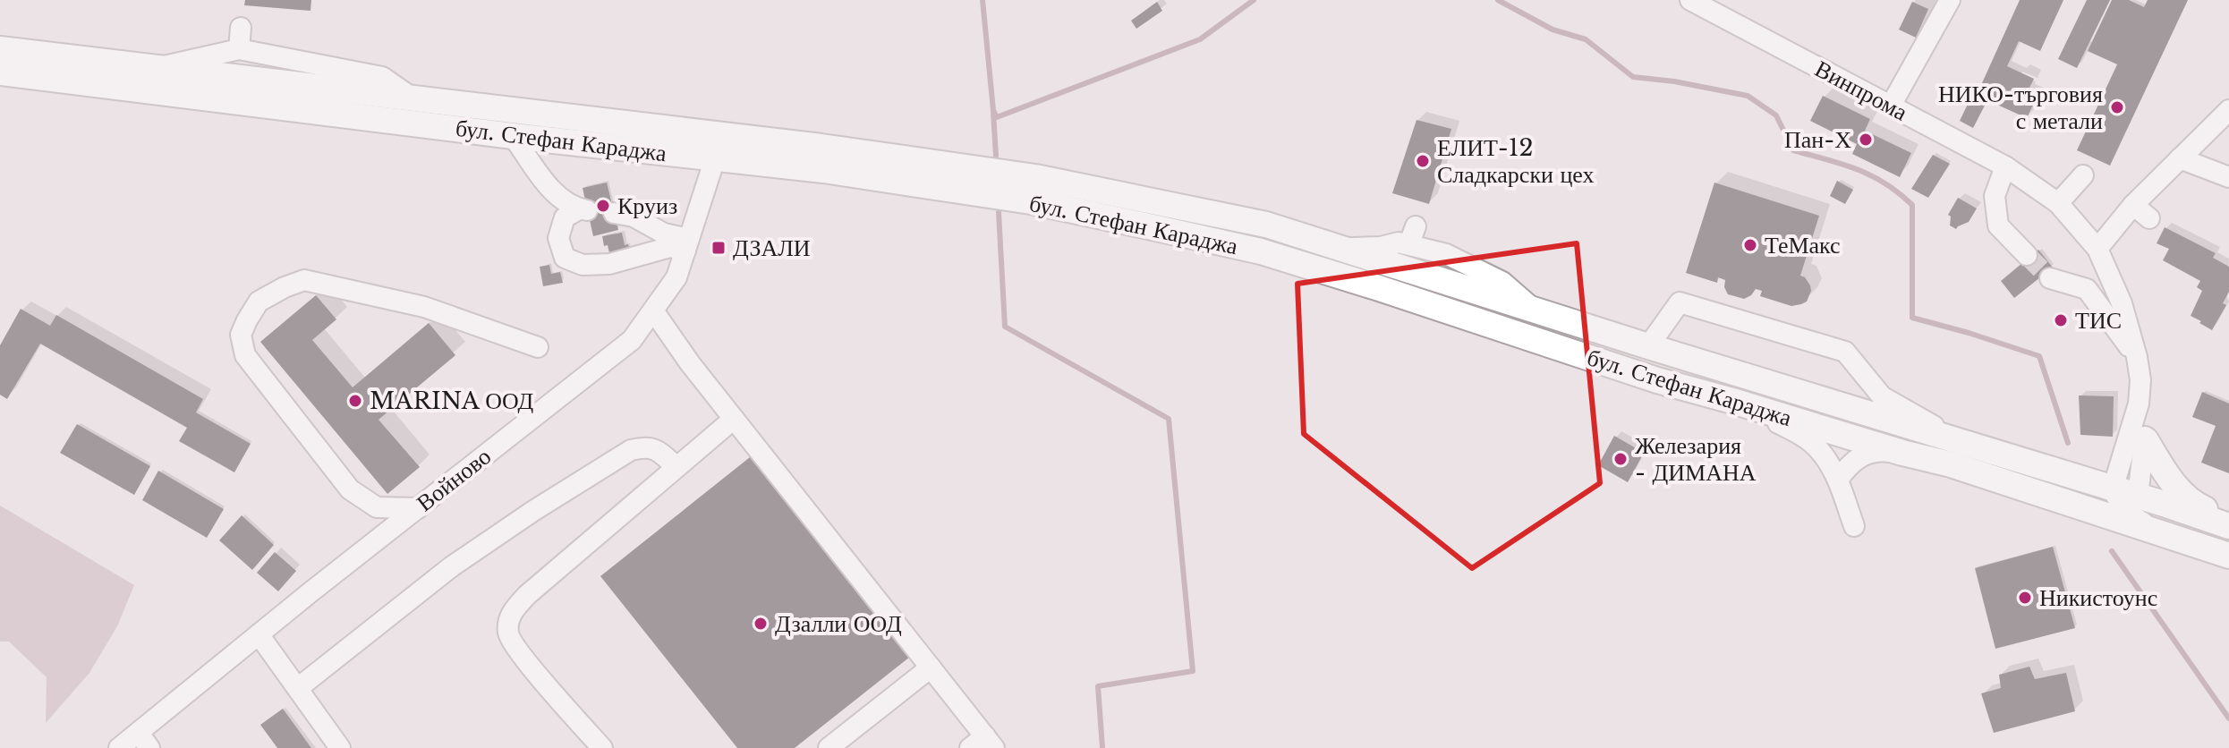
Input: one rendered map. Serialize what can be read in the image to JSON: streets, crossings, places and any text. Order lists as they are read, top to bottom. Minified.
{"streets":{"main road":["бул. Стефан Караджа"],"street":["Винпрома","Войново"]},"crossings":[["бул. Стефан Караджа","Войново"]],"places":{"other":["НИКО-търговия с метали","Пан-Х","ЕЛИТ-12 Сладкарски цех","Круиз","ТеМакс","ТИС","MARINA ООД","Железария - ДИМАНА","Никистоунс","Дзалли ООД"],"transit":["ДЗАЛИ"]}}
